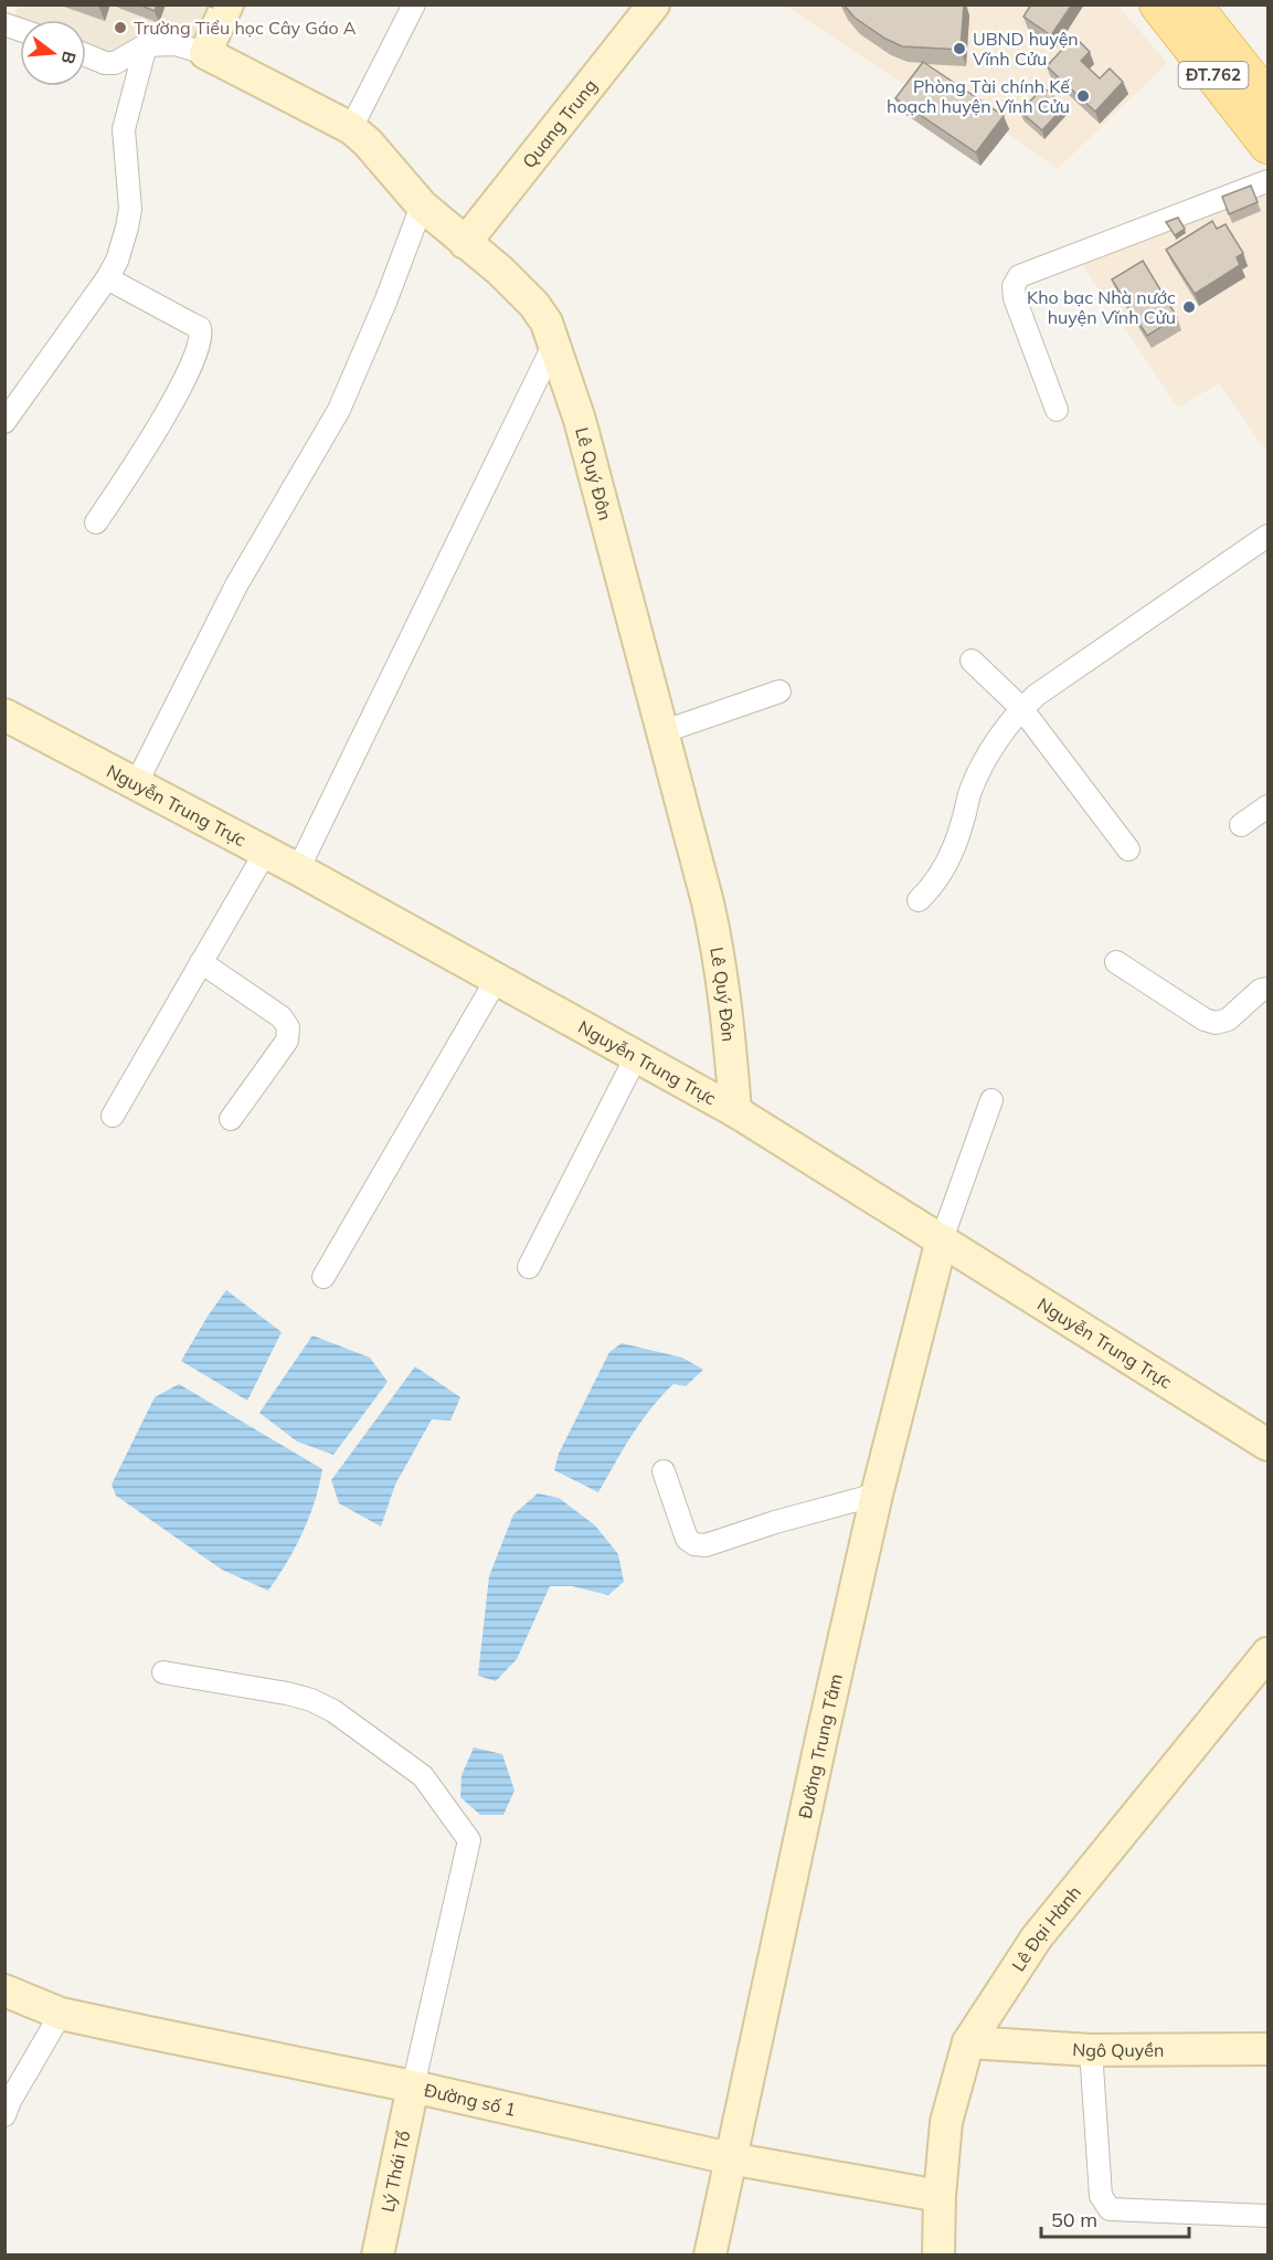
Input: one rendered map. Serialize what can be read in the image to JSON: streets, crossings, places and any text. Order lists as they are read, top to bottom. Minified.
{"streets":{"main road":["ĐT.762"],"street":["Quang Trung","Lê Quý Đôn","Nguyễn Trung Trực","Đường Trung Tâm","Lê Đại Hành","Ngô Quyền","Đường số 1","Lý Thái Tổ"]},"crossings":[["Quang Trung","Lê Quý Đôn"],["Lê Quý Đôn","Nguyễn Trung Trực"],["Nguyễn Trung Trực","Đường Trung Tâm"],["Đường Trung Tâm","Đường số 1"],["Lê Đại Hành","Ngô Quyền"],["Lê Đại Hành","Đường số 1"],["Đường số 1","Lý Thái Tổ"]],"places":["Trường Tiểu học Cây Gáo A","UBND huyện Vĩnh Cửu","Phòng Tài chính Kế hoạch huyện Vĩnh Cửu","Kho bạc Nhà nước huyện Vĩnh Cửu"],"scale_bar":"50 m","north":"right"}
